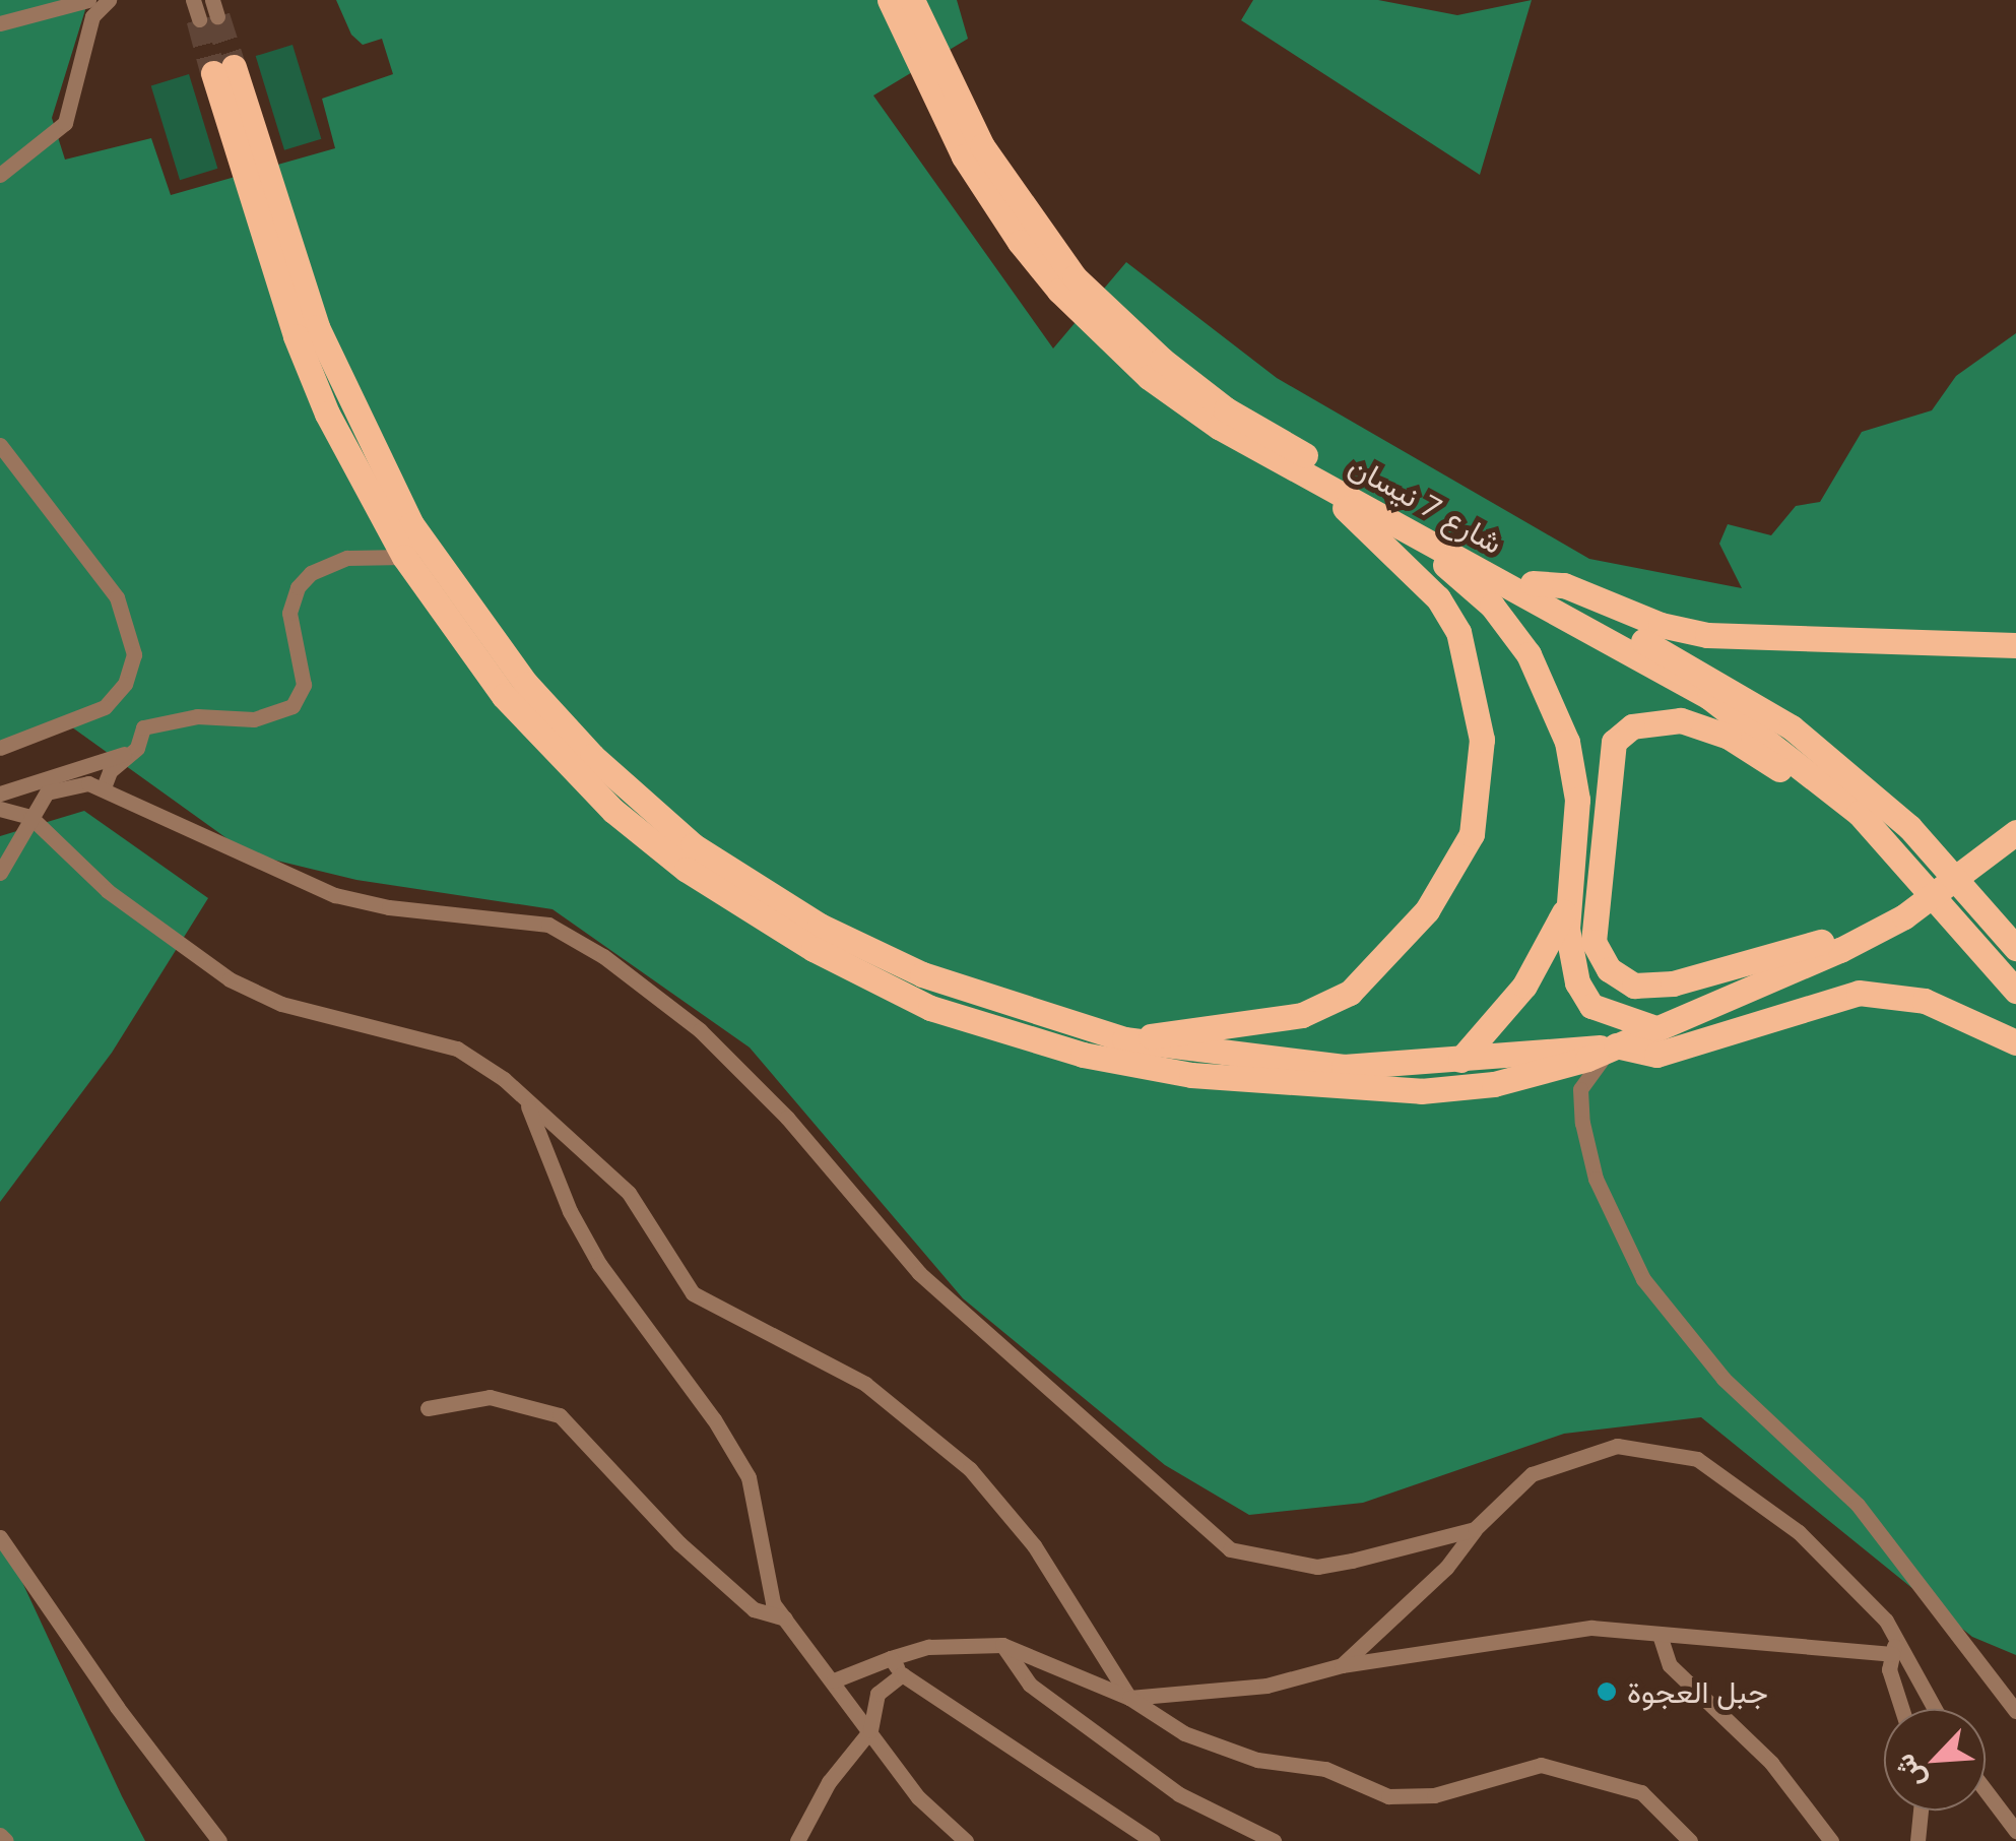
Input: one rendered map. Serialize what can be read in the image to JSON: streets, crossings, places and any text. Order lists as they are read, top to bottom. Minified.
{"streets":{"main road":["شارع 7 نيسان"]},"places":["جبل العجوة"],"north":"bottom left"}
